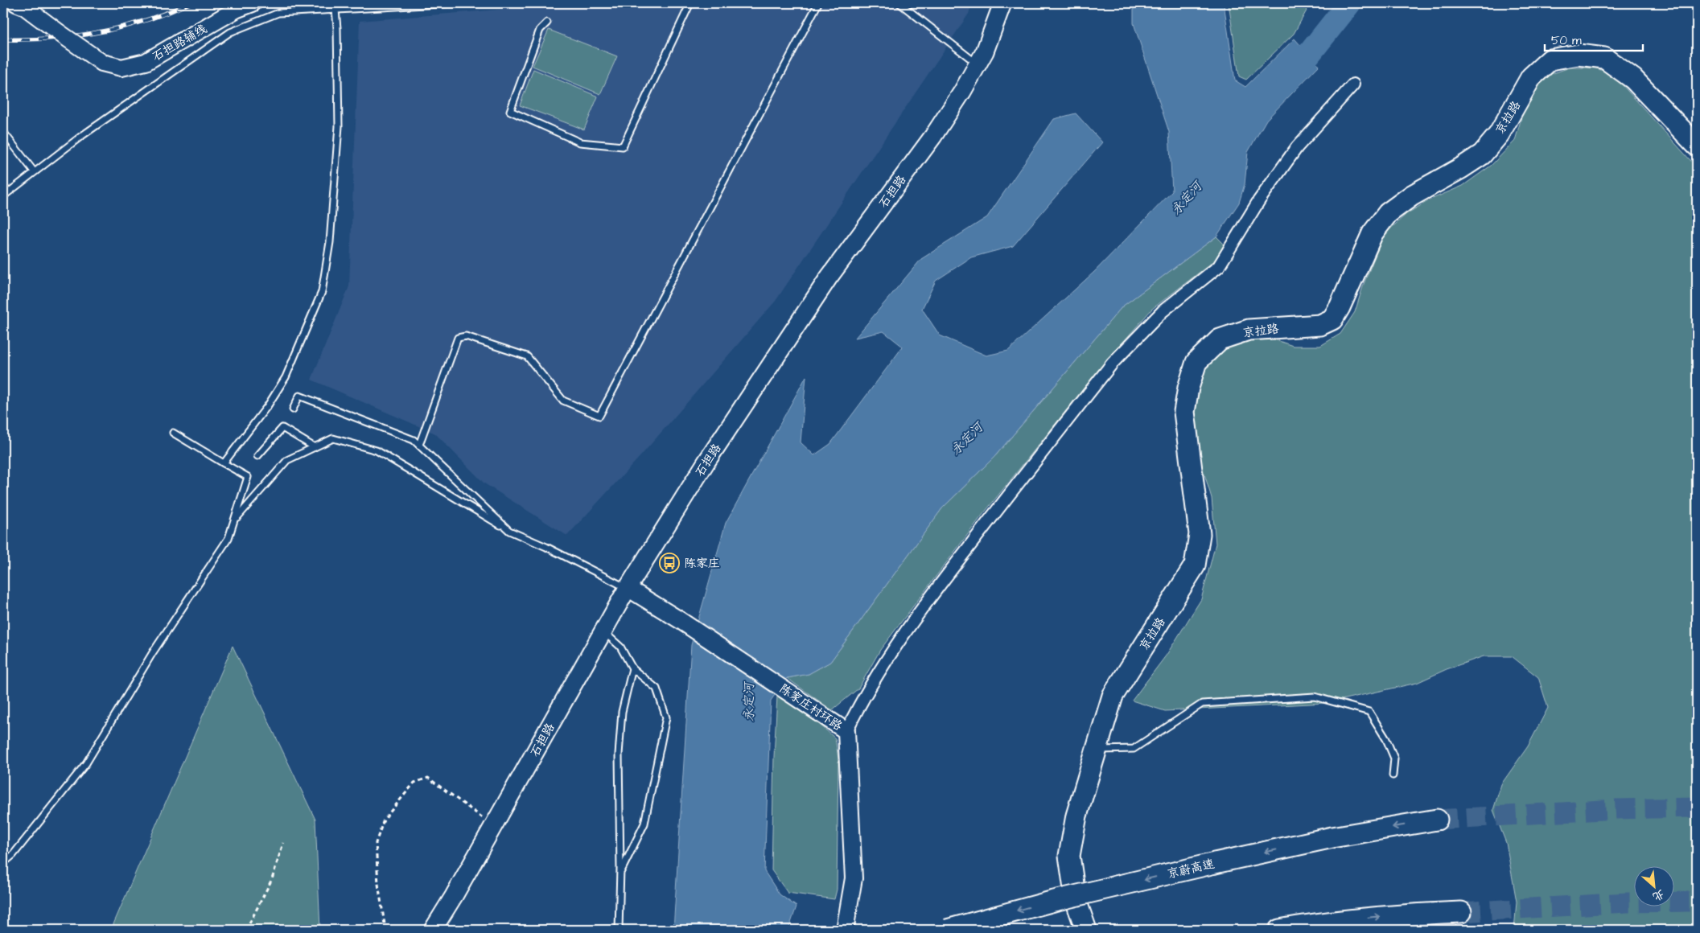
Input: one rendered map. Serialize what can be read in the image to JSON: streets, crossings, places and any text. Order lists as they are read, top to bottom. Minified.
{"streets":{"highway":["京拉路","京蔚高速"],"main road":["石担路"],"street":["石担路辅线","陈家庄村环路"]},"crossings":[["石担路","陈家庄村环路"]],"water":["永定河"],"places":{"bus stop":["陈家庄"]},"scale_bar":"50 m","north":"bottom right"}
